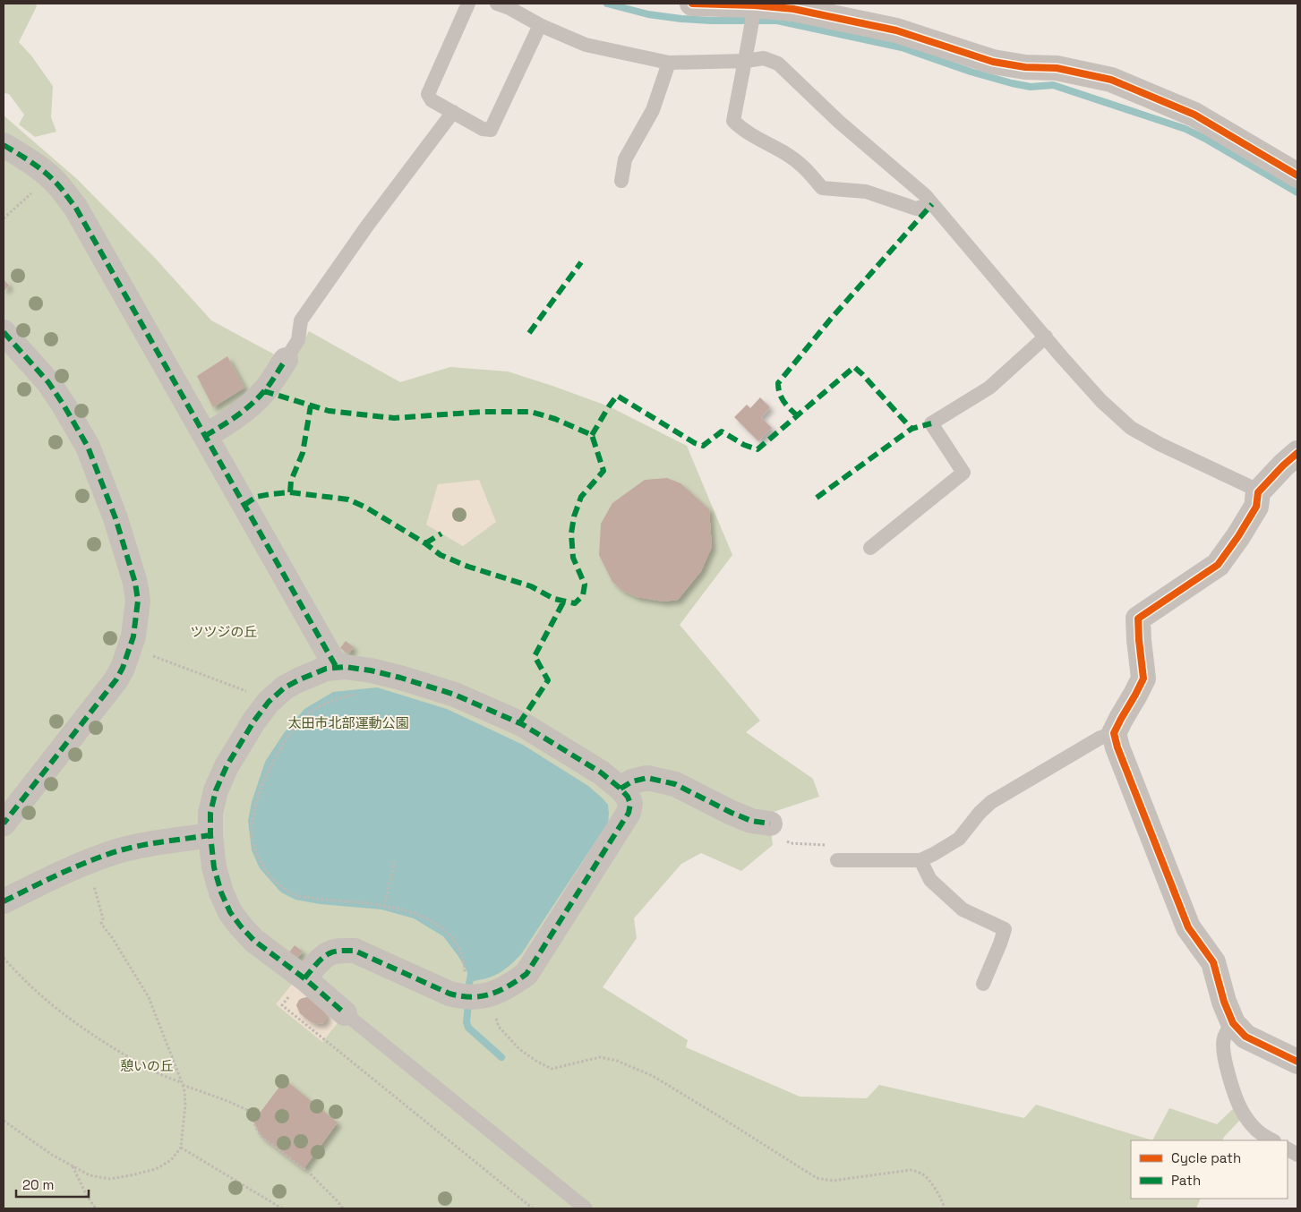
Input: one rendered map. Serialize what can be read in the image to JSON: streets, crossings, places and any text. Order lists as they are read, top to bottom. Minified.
{"parks":["ツツジの丘","太田市北部運動公園","憩いの丘"],"legend":["Cycle path","Path"],"scale_bar":"20 m"}
